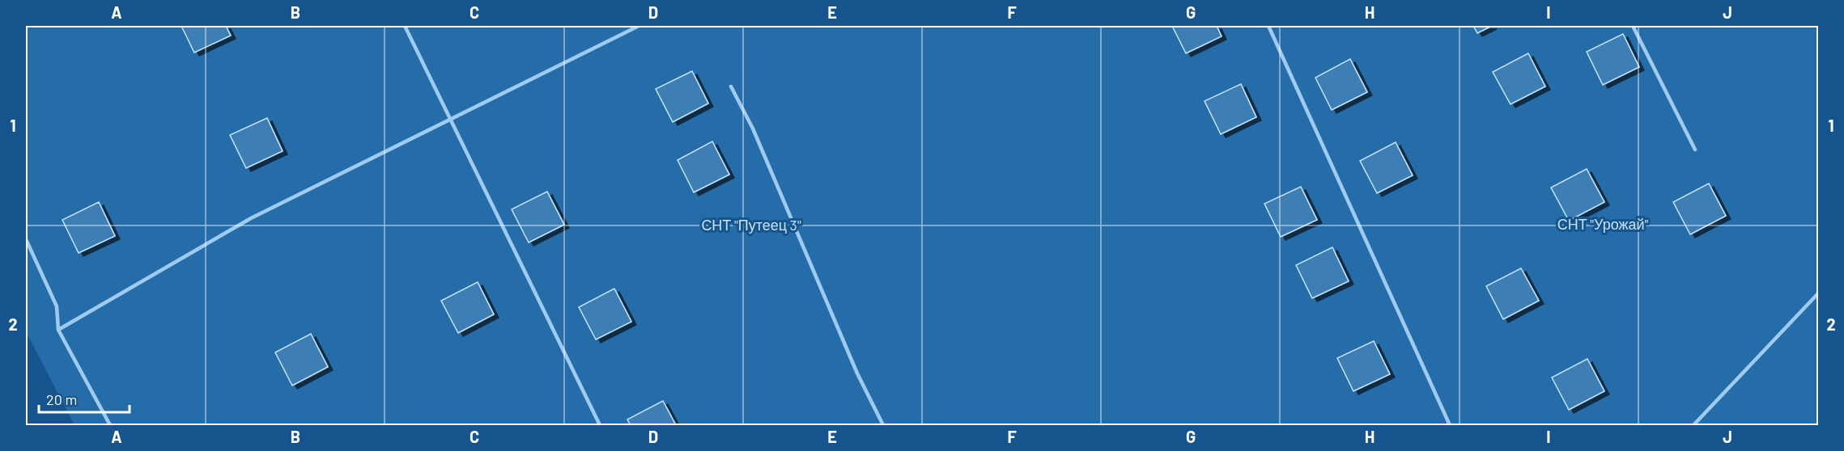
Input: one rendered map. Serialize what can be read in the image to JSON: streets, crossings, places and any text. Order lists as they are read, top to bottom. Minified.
{"parks":["СНТ \"Урожай\"","СНТ \"Путеец 3\""],"scale_bar":"20 m","grid":{"columns":["A","B","C","D","E","F","G","H","I","J"],"rows":["1","2"]}}
